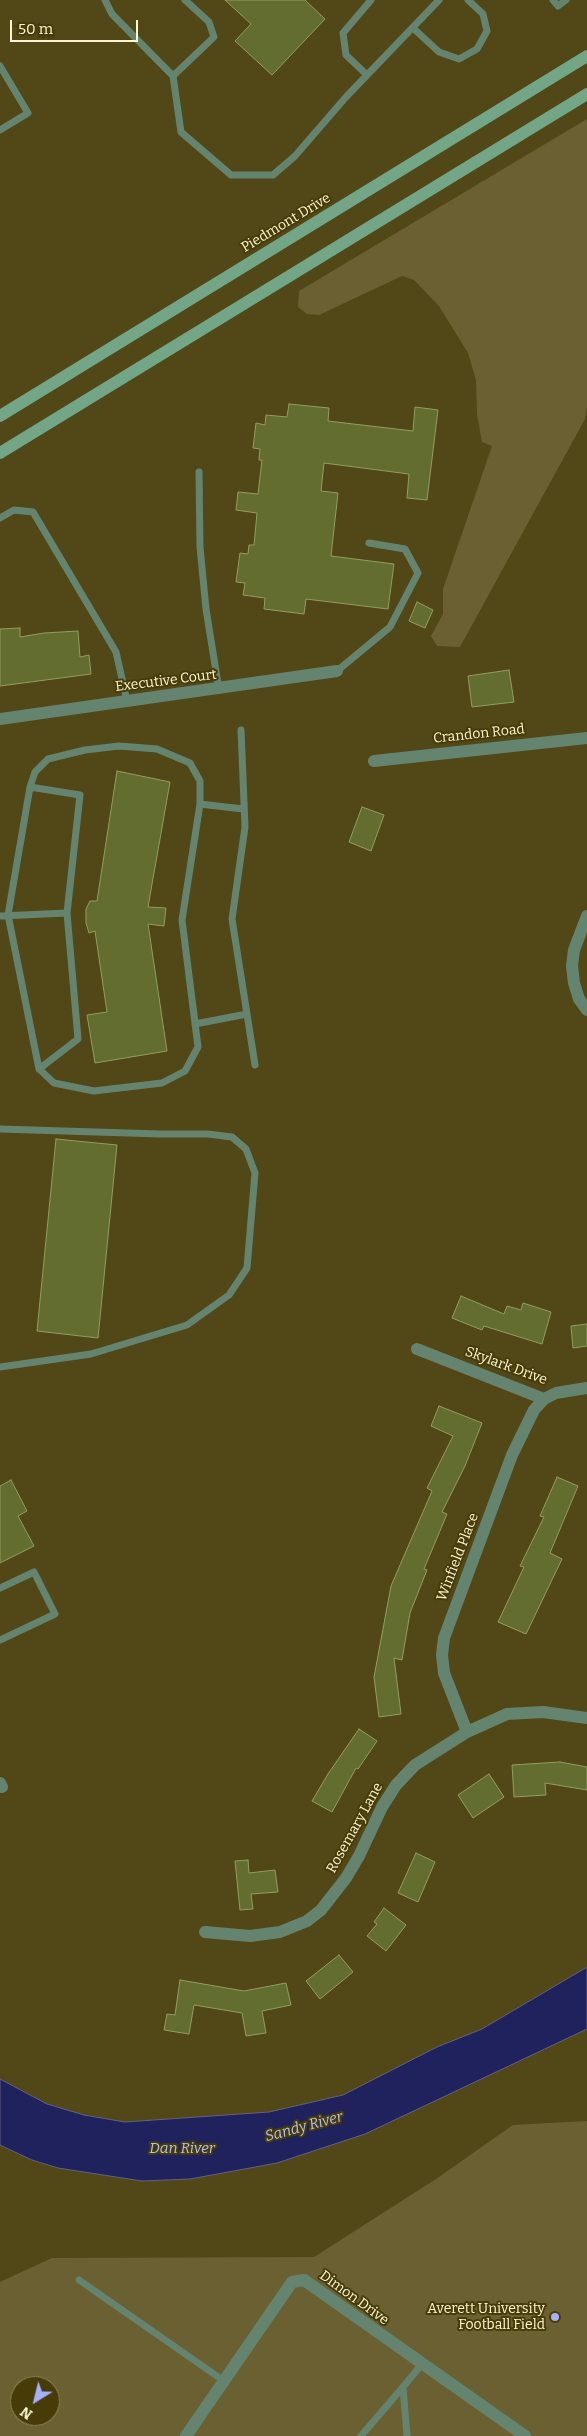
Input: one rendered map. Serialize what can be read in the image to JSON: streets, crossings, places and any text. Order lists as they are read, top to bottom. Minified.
{"streets":{"main road":["Piedmont Drive"],"street":["Executive Court","Crandon Road","Skylark Drive","Winfield Place","Rosemary Lane","Dimon Drive"]},"crossings":[["Skylark Drive","Winfield Place"],["Winfield Place","Rosemary Lane"]],"water":["Sandy River","Dan River"],"places":["Averett University Football Field"],"scale_bar":"50 m","north":"bottom left"}
